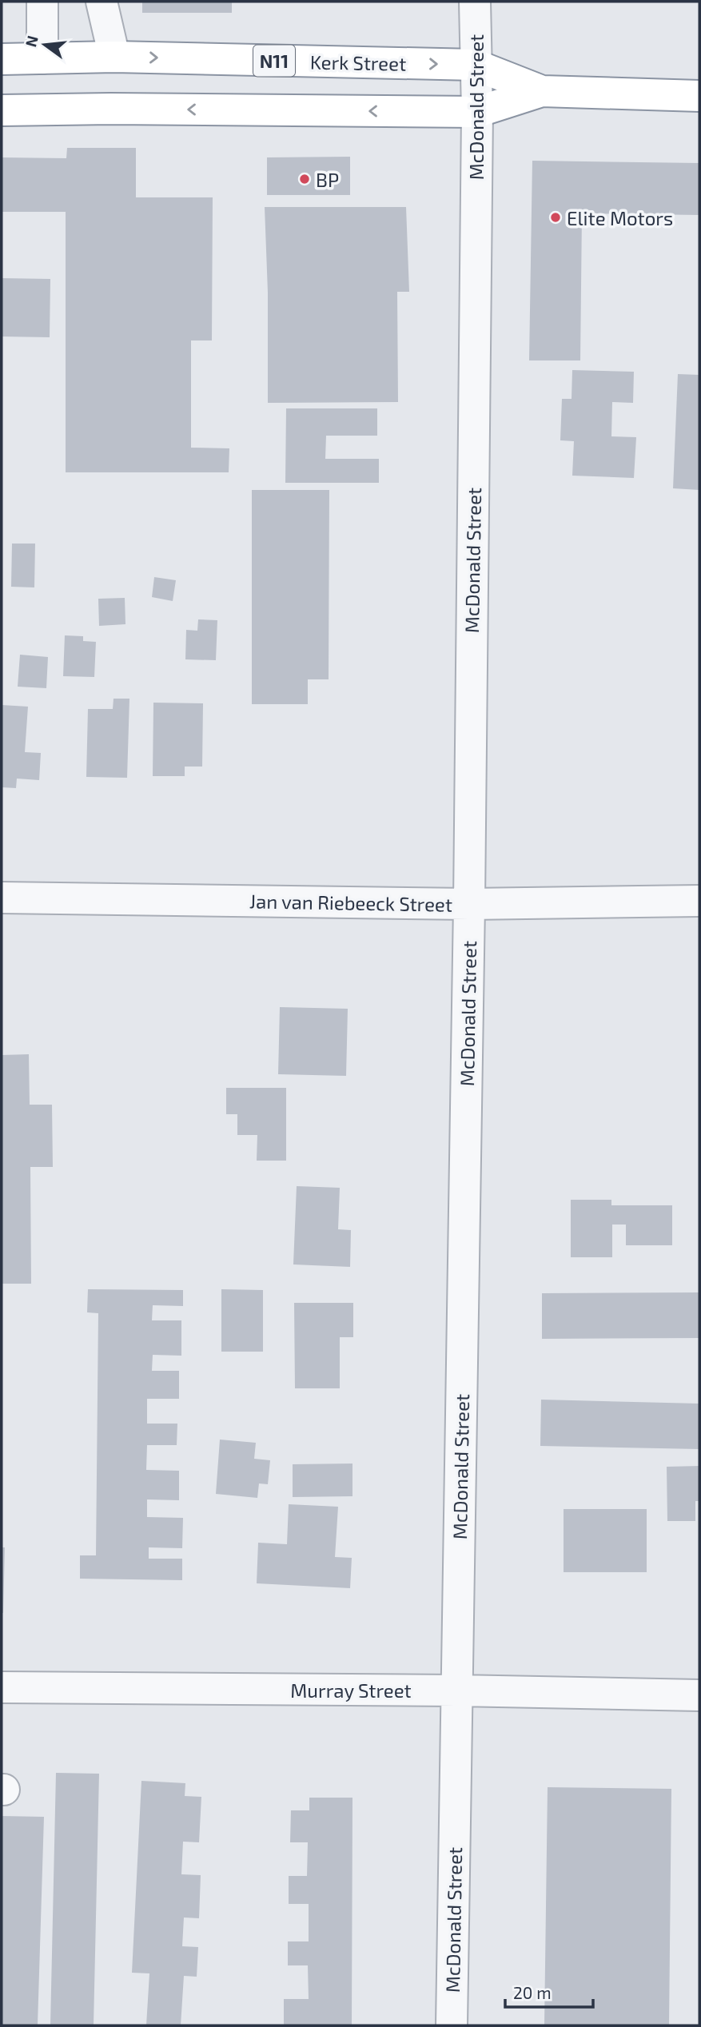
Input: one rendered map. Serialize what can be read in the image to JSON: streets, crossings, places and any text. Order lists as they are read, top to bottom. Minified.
{"streets":{"highway":["N11","Kerk Street"],"street":["McDonald Street","Jan van Riebeeck Street","Murray Street"]},"crossings":[["Kerk Street","McDonald Street"],["McDonald Street","Jan van Riebeeck Street"],["McDonald Street","Murray Street"]],"places":["BP","Elite Motors"],"scale_bar":"20 m","north":"left"}
